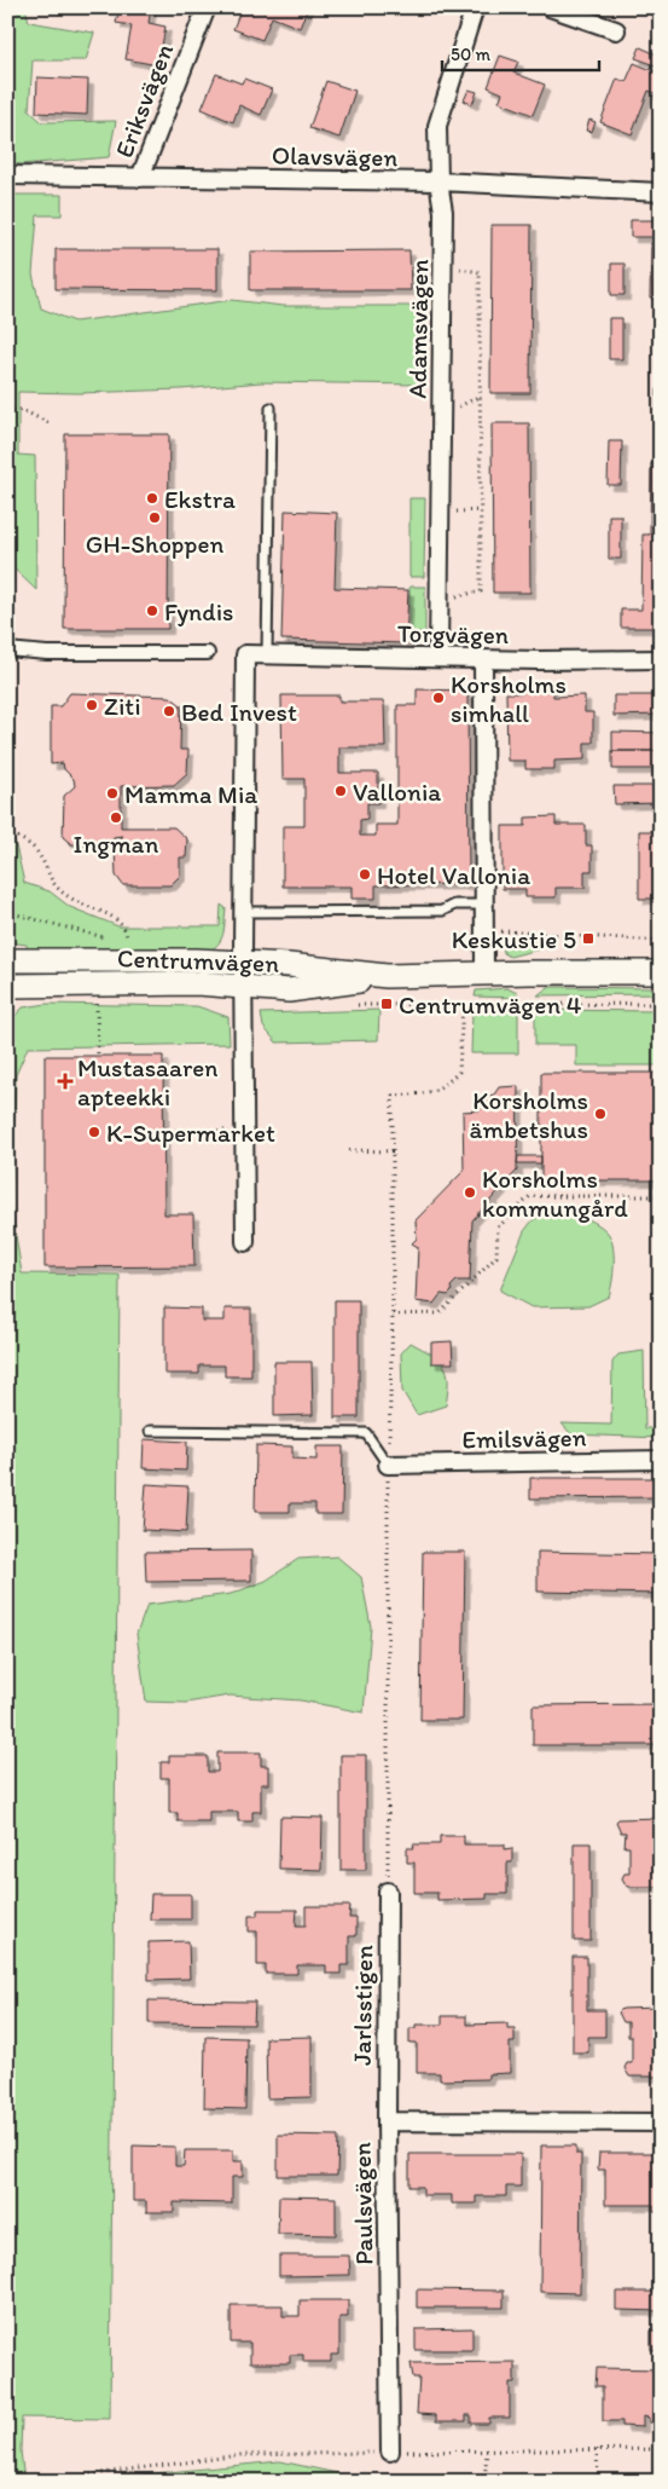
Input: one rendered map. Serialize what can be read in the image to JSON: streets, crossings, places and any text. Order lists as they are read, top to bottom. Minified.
{"streets":{"main road":["Centrumvägen"],"street":["Eriksvägen","Olavsvägen","Adamsvägen","Torgvägen","Emilsvägen","Jarlsstigen","Paulsvägen"]},"crossings":[["Eriksvägen","Olavsvägen"],["Olavsvägen","Adamsvägen"],["Adamsvägen","Torgvägen"],["Jarlsstigen","Paulsvägen"]],"places":{"other":["Ekstra","GH-Shoppen","Fyndis","Korsholms simhall","Ziti","Bed Invest","Vallonia","Mamma Mia","Ingman","Hotel Vallonia","Korsholms ämbetshus","K-Supermarket","Korsholms kommungård"],"transit":["Keskustie 5","Centrumvägen 4"],"health":["Mustasaaren apteekki"]},"scale_bar":"50 m"}
